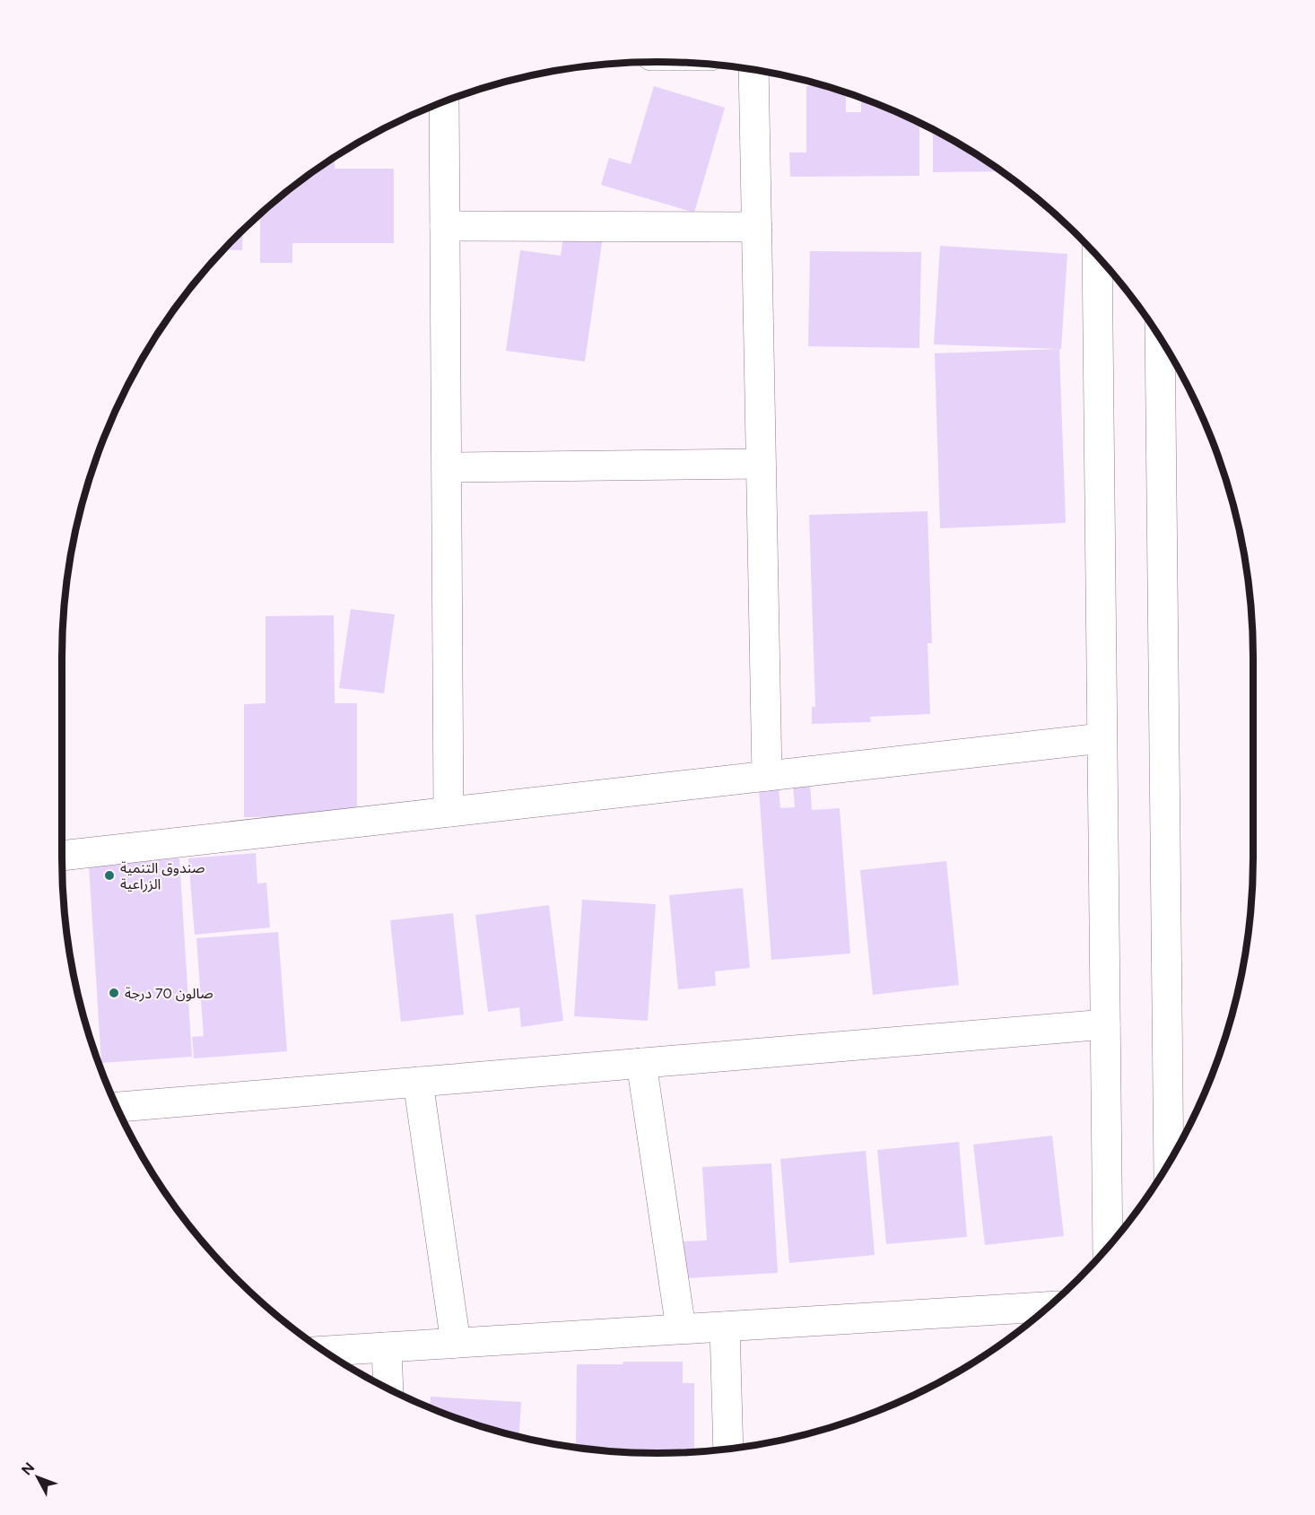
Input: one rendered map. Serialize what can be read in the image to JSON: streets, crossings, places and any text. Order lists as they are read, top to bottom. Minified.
{"places":["صندوق التنمية الزراعية","صالون 70 درجة"],"north":"top left"}
